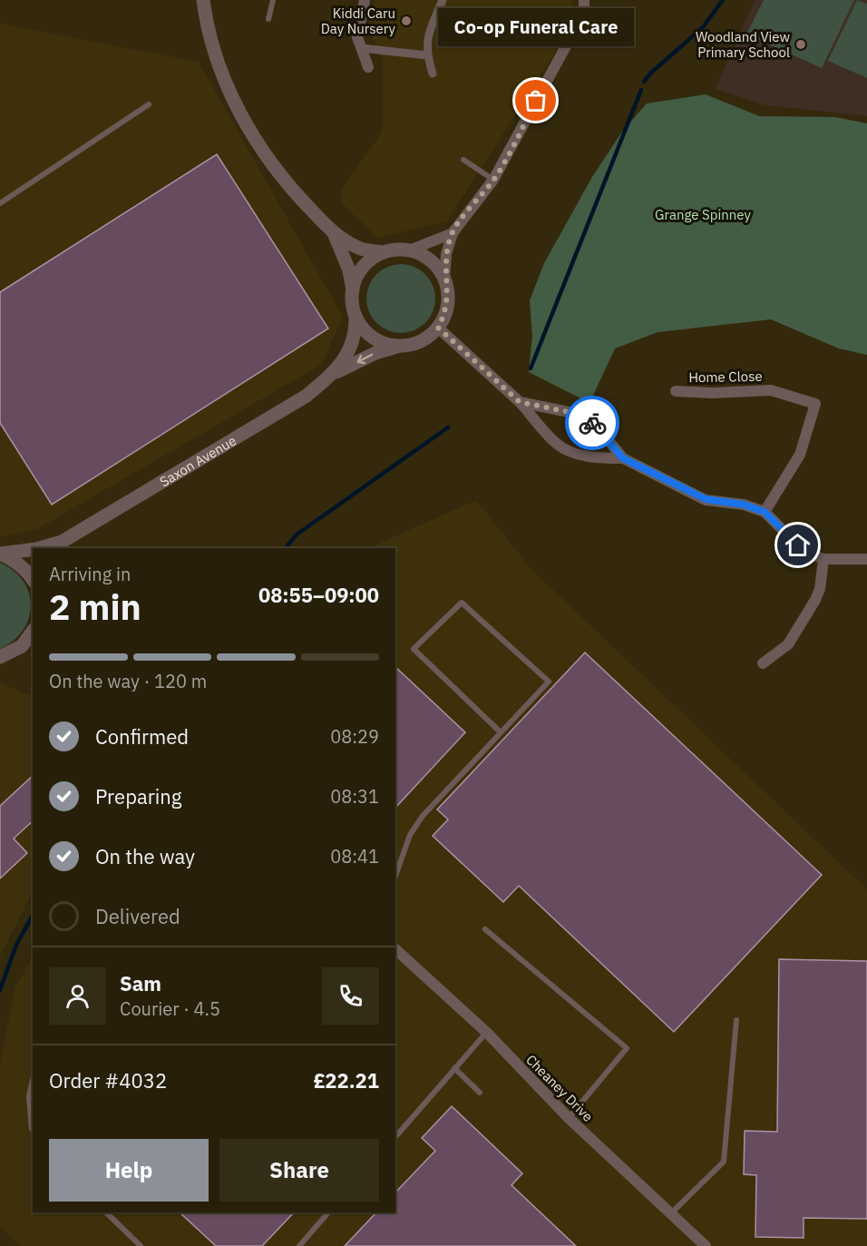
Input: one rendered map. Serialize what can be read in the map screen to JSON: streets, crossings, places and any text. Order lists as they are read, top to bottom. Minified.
{"streets":{"street":["Home Close","Saxon Avenue","Cheaney Drive"]},"parks":["Grange Spinney"],"places":["Kiddi Caru Day Nursery","Woodland View Primary School","Co-op Funeral Care"],"page":{"bubble":"Co-op Funeral Care","heading":["2 min","Arriving in","08:55–09:00"],"panel":["Sam","Courier · 4.5","Order #4032","£22.21"],"bar":"On the way · 120 m","list":[["Confirmed","08:29"],["Preparing","08:31"],["On the way","08:41"],"Delivered"],"buttons":["Help","Share"]}}
